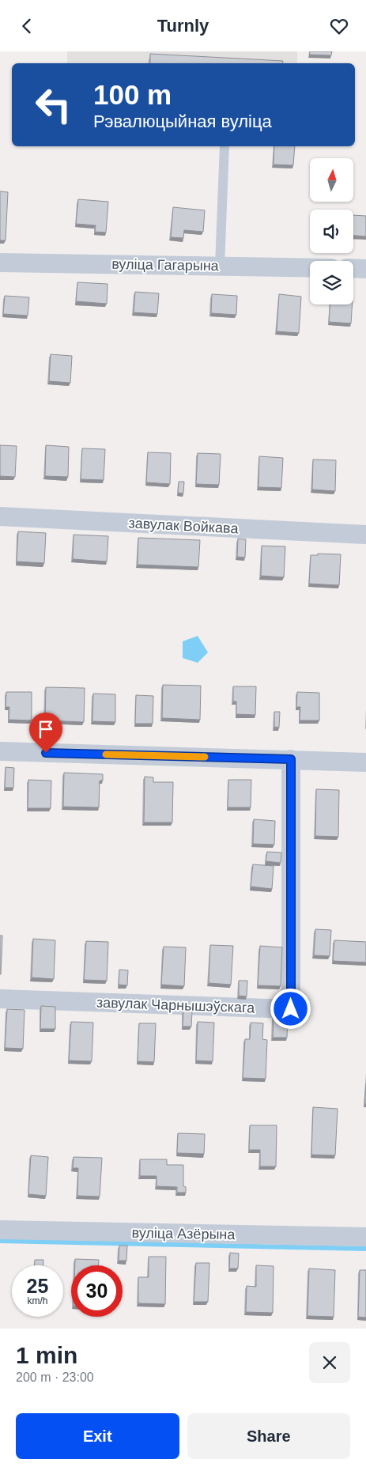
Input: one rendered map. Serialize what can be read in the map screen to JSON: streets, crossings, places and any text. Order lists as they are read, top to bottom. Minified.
{"streets":{"street":["вуліца Гагарына","завулак Войкава","завулак Чарнышэўскага","вуліца Азёрына"]},"north":"top","page":{"header":"Turnly","turn":["100 m","Рэвалюцыйная вуліца"],"speed":"25 km/h","limit":"30","heading":["1 min","200 m · 23:00"],"buttons":["Exit","Share"]}}
